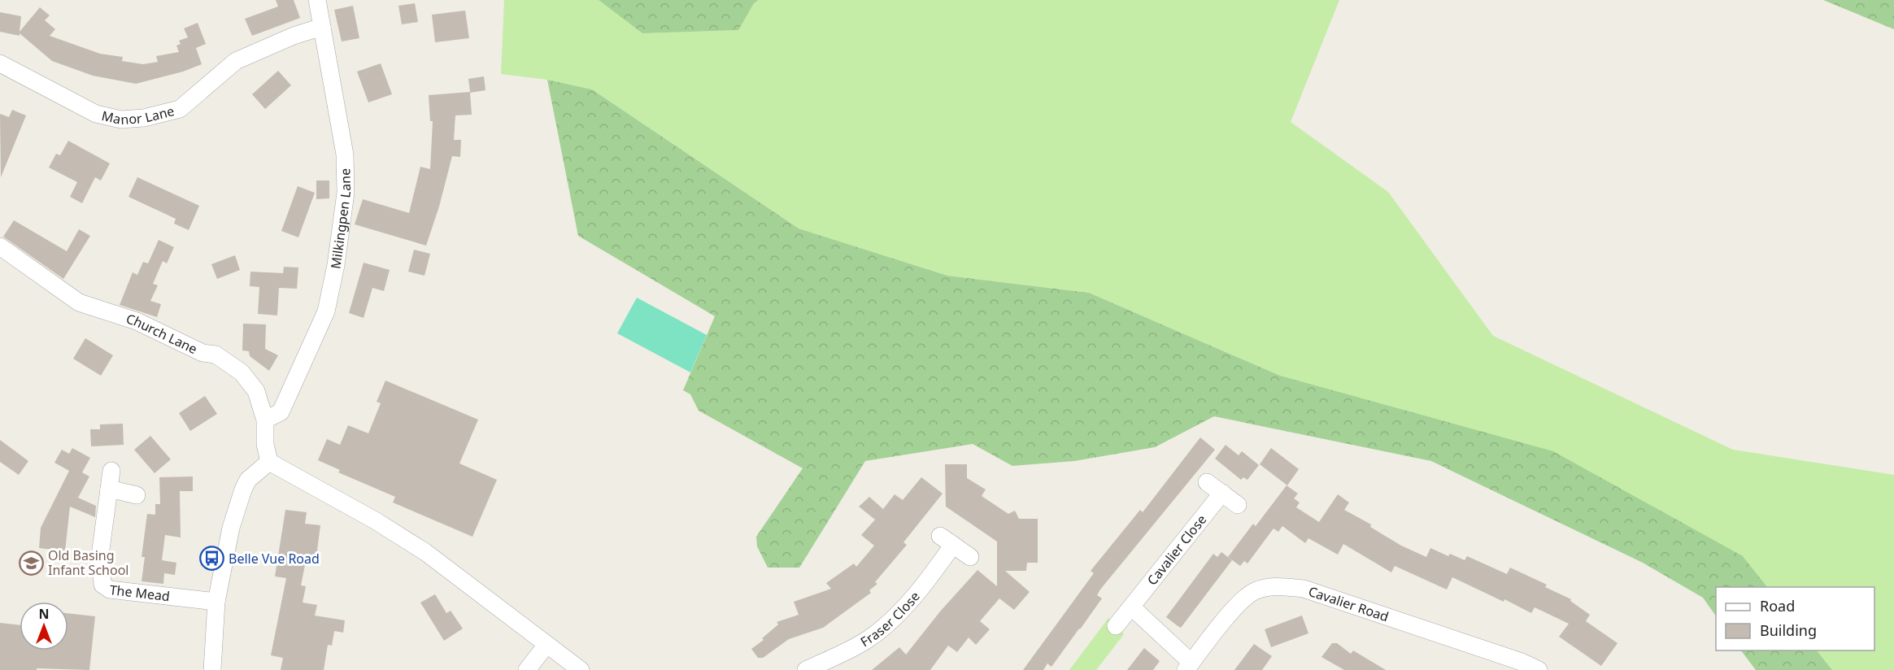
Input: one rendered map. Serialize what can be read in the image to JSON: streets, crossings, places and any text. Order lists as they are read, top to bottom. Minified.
{"streets":{"street":["Manor Lane","Milkingpen Lane","Church Lane","Cavalier Close","The Mead","Cavalier Road","Fraser Close"]},"crossings":[["Manor Lane","Milkingpen Lane"],["Milkingpen Lane","Church Lane"]],"places":{"bus stop":["Belle Vue Road"],"school or university":["Old Basing Infant School"]},"legend":["Road","Building"],"north":"top"}
